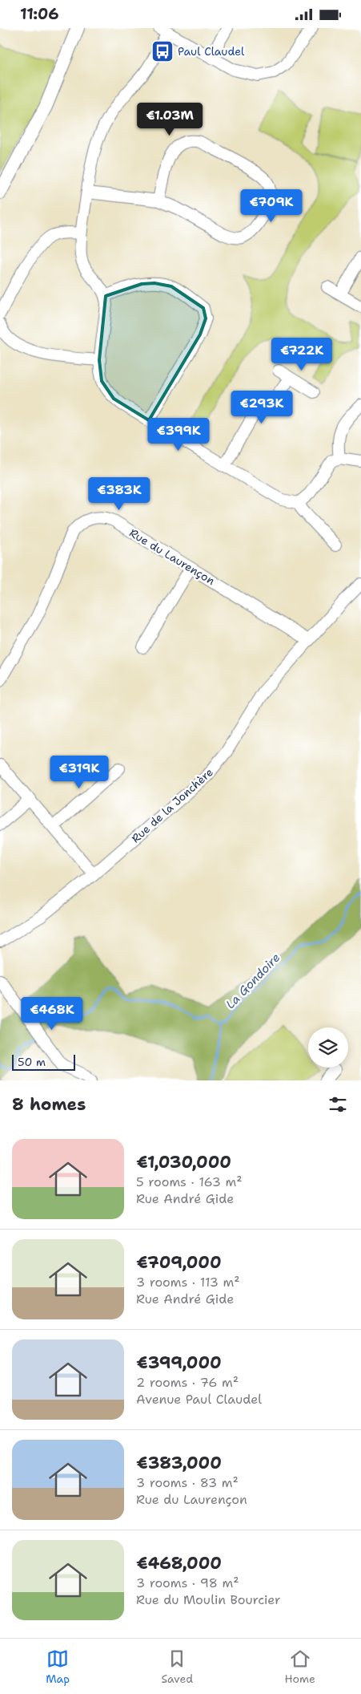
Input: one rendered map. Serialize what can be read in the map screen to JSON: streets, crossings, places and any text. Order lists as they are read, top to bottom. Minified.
{"streets":{"street":["Rue du Laurençon","Rue de la Jonchère"]},"crossings":[["Rue du Laurençon","Rue de la Jonchère"]],"water":["La Gondoire"],"places":{"bus stop":["Paul Claudel"]},"scale_bar":"50 m","page":{"status":"11:06","price":["€1.03M","€709K","€722K","€293K","€399K","€383K","€319K","€468K"],"scale":"50 m","heading":"8 homes","list":[{"name":"€1,030,000","note":"5 rooms · 163 m² · Rue André Gide"},{"name":"€709,000","note":"3 rooms · 113 m² · Rue André Gide"},{"name":"€399,000","note":"2 rooms · 76 m² · Avenue Paul Claudel"},{"name":"€383,000","note":"3 rooms · 83 m² · Rue du Laurençon"},{"name":"€468,000","note":"3 rooms · 98 m² · Rue du Moulin Bourcier"}],"tabs":["Map","Saved","Home"]}}
